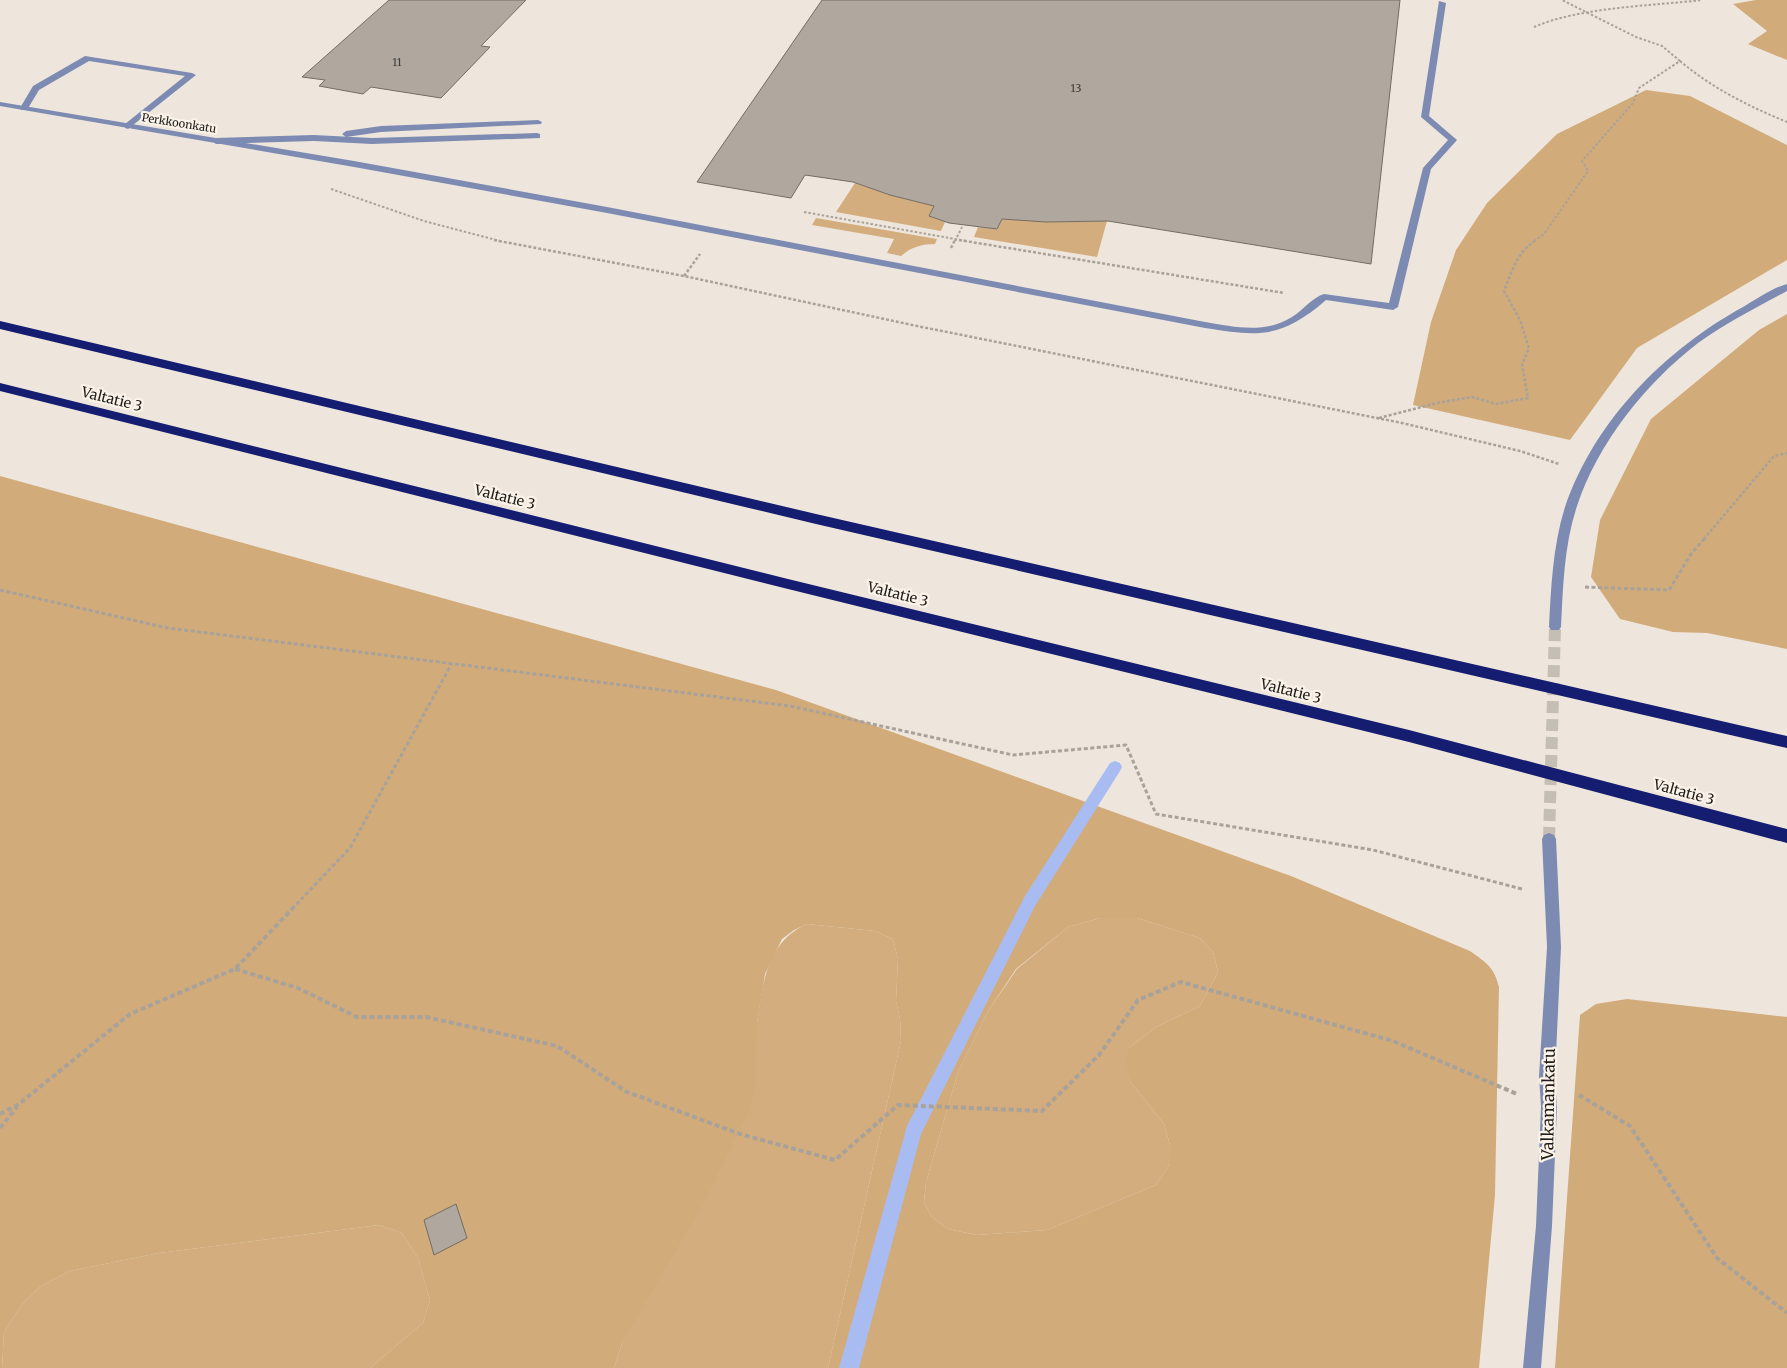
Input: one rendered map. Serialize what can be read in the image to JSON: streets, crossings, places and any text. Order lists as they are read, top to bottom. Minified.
{"streets":{"highway":["Valtatie 3"],"street":["Perkkoonkatu","Valkamankatu"]},"house_numbers":["11","13"]}
